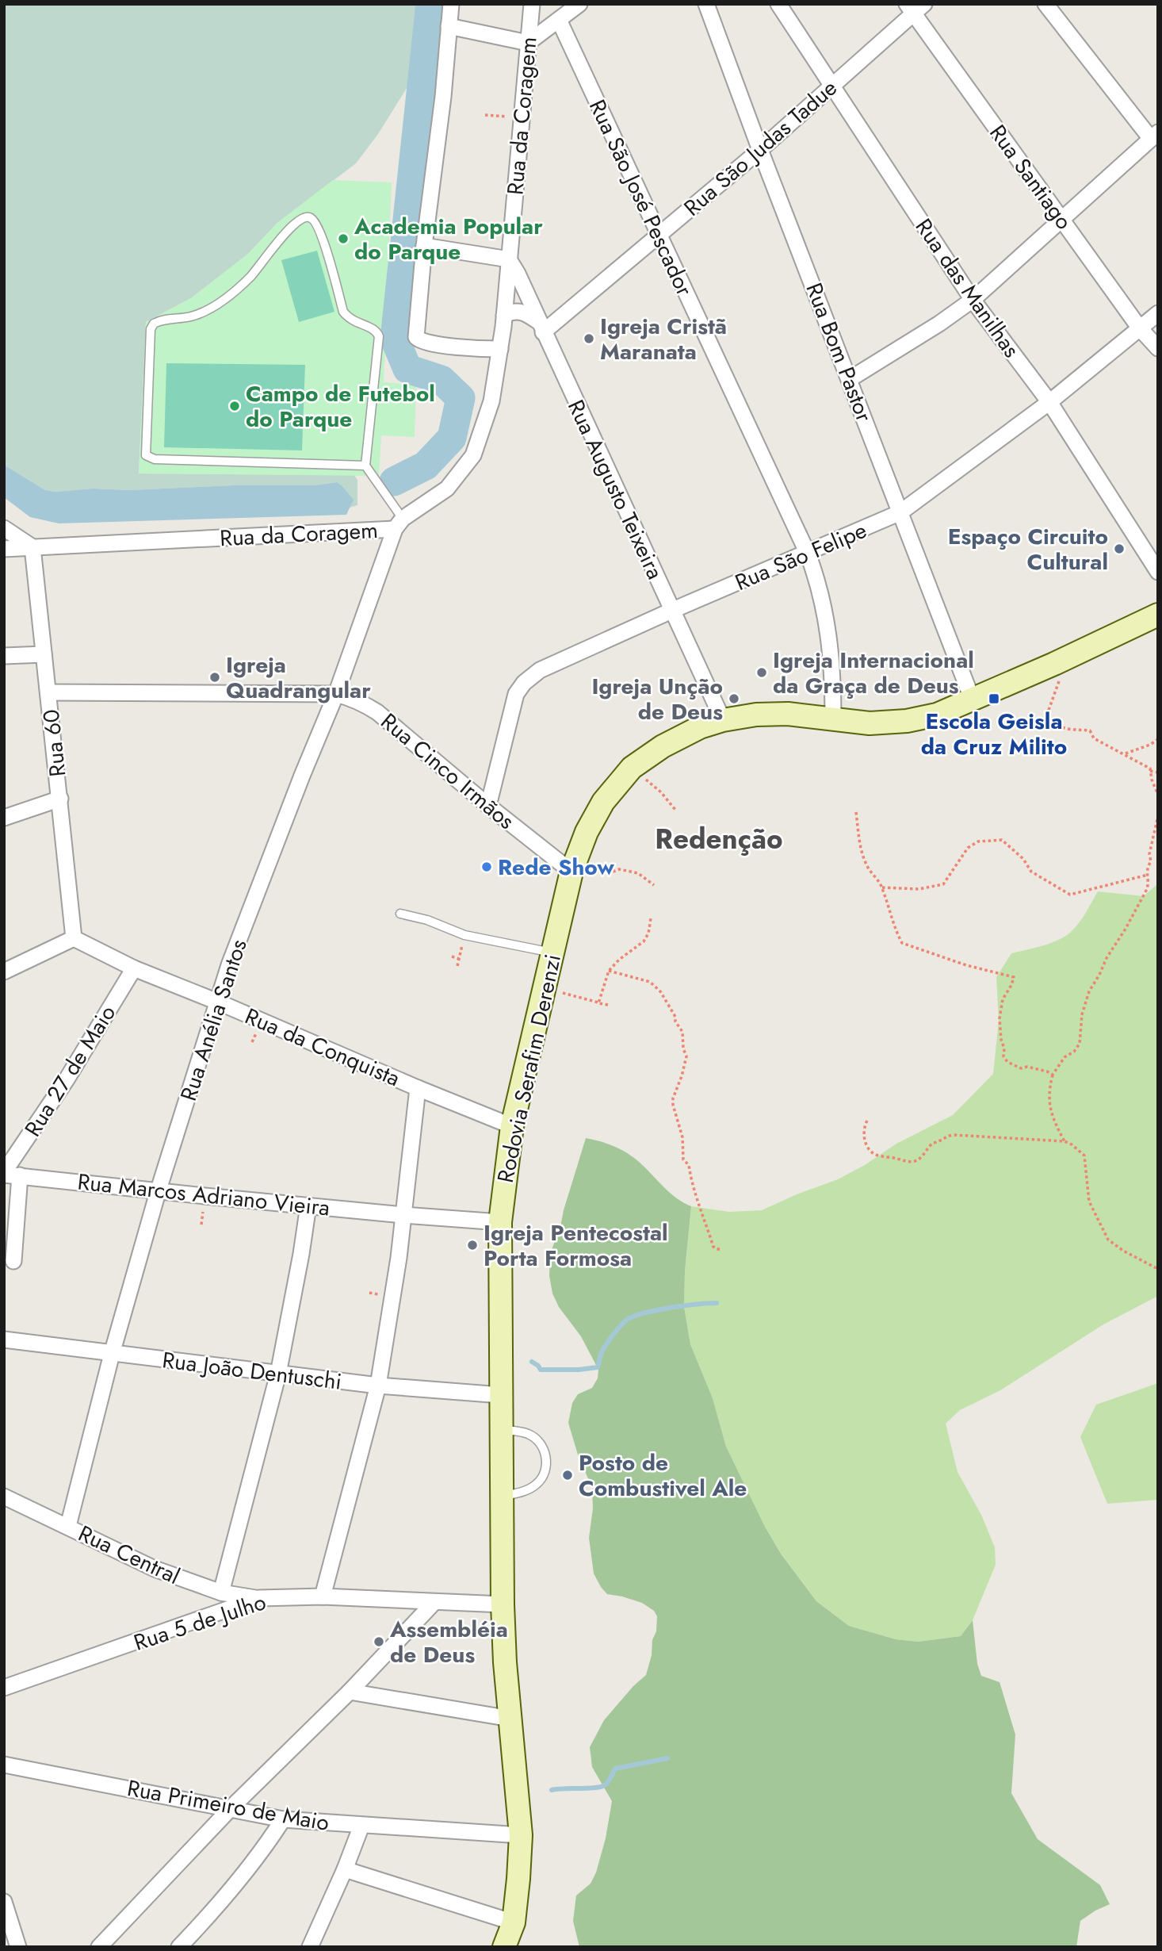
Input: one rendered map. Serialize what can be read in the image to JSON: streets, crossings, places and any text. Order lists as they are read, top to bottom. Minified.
{"streets":{"main road":["Rodovia Serafim Derenzi"],"street":["Rua da Coragem","Rua São Judas Tadue","Rua Santiago","Rua São José Pescador","Rua das Manilhas","Rua Bom Pastor","Rua Augusto Teixeira","Rua São Felipe","Rua 60","Rua Cinco Irmãos","Rua Anélia Santos","Rua da Conquista","Rua 27 de Maio","Rua Marcos Adriano Vieira","Rua João Dentuschi","Rua Central","Rua 5 de Julho","Rua Primeiro de Maio"]},"crossings":[["Rua da Coragem","Rua Augusto Teixeira"],["Rua da Coragem","Rua 60"],["Rua da Coragem","Rua Anélia Santos"],["Rua São Judas Tadue","Rua Santiago"],["Rua São Judas Tadue","Rua São José Pescador"],["Rua São Judas Tadue","Rua das Manilhas"],["Rua São Judas Tadue","Rua Bom Pastor"],["Rua São Judas Tadue","Rua Augusto Teixeira"],["Rua Santiago","Rua São Felipe"],["Rua São José Pescador","Rua São Felipe"],["Rua São José Pescador","Rodovia Serafim Derenzi"],["Rua das Manilhas","Rua São Felipe"],["Rua Bom Pastor","Rua São Felipe"],["Rua Bom Pastor","Rodovia Serafim Derenzi"],["Rua Augusto Teixeira","Rua São Felipe"],["Rua Augusto Teixeira","Rodovia Serafim Derenzi"],["Rua São Felipe","Rua Cinco Irmãos"],["Rua 60","Rua Cinco Irmãos"],["Rua 60","Rua da Conquista"],["Rua Cinco Irmãos","Rua Anélia Santos"],["Rua Cinco Irmãos","Rodovia Serafim Derenzi"],["Rua Anélia Santos","Rua da Conquista"],["Rua Anélia Santos","Rua Marcos Adriano Vieira"],["Rua Anélia Santos","Rua João Dentuschi"],["Rua Anélia Santos","Rua Central"],["Rua da Conquista","Rodovia Serafim Derenzi"],["Rua da Conquista","Rua 27 de Maio"],["Rodovia Serafim Derenzi","Rua Marcos Adriano Vieira"],["Rodovia Serafim Derenzi","Rua João Dentuschi"],["Rodovia Serafim Derenzi","Rua 5 de Julho"],["Rodovia Serafim Derenzi","Rua Primeiro de Maio"],["Rua 27 de Maio","Rua Marcos Adriano Vieira"],["Rua Central","Rua 5 de Julho"]],"districts":["Redenção"],"places":{"other":["Academia Popular do Parque","Igreja Cristã Maranata","Campo de Futebol do Parque","Espaço Circuito Cultural","Igreja Internacional da Graça de Deus","Igreja Quadrangular","Igreja Unção de Deus","Rede Show","Igreja Pentecostal Porta Formosa","Posto de Combustivel Ale","Assembléia de Deus"],"transit":["Escola Geisla da Cruz Milito"]}}
